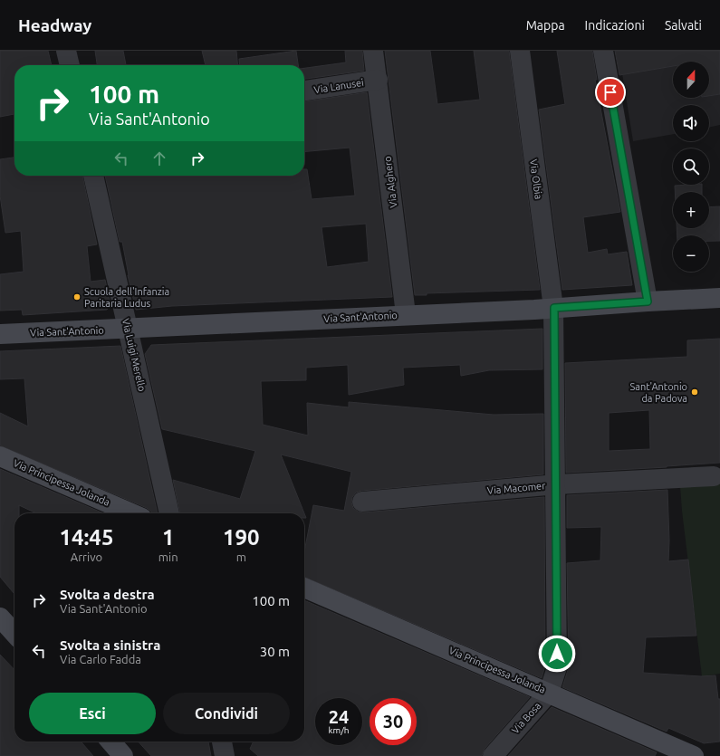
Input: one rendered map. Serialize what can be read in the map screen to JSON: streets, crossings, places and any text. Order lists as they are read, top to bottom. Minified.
{"streets":{"street":["Via Lanusei","Via Olbia","Via Alghero","Via Sant'Antonio","Via Luigi Merello","Via Principessa Jolanda","Via Macomer","Via Bosa"]},"crossings":[["Via Lanusei","Via Alghero"],["Via Olbia","Via Sant'Antonio"],["Via Olbia","Via Bosa"],["Via Alghero","Via Sant'Antonio"],["Via Sant'Antonio","Via Luigi Merello"],["Via Sant'Antonio","Via Bosa"],["Via Principessa Jolanda","Via Bosa"],["Via Macomer","Via Bosa"]],"places":["Scuola dell'Infanzia Paritaria Ludus","Sant'Antonio da Padova"],"north":"top","page":{"header":"Headway","nav":["Mappa","Indicazioni","Salvati"],"map_buttons":["+","−"],"turn":["100 m","Via Sant'Antonio"],"eta":["14:45","Arrivo","1","min","190","m"],"list":[{"name":"Svolta a destra","note":"Via Sant'Antonio","value":"100 m"},{"name":"Svolta a sinistra","note":"Via Carlo Fadda","value":"30 m"}],"buttons":["Esci","Condividi"],"speed":"24 km/h","limit":"30"}}
